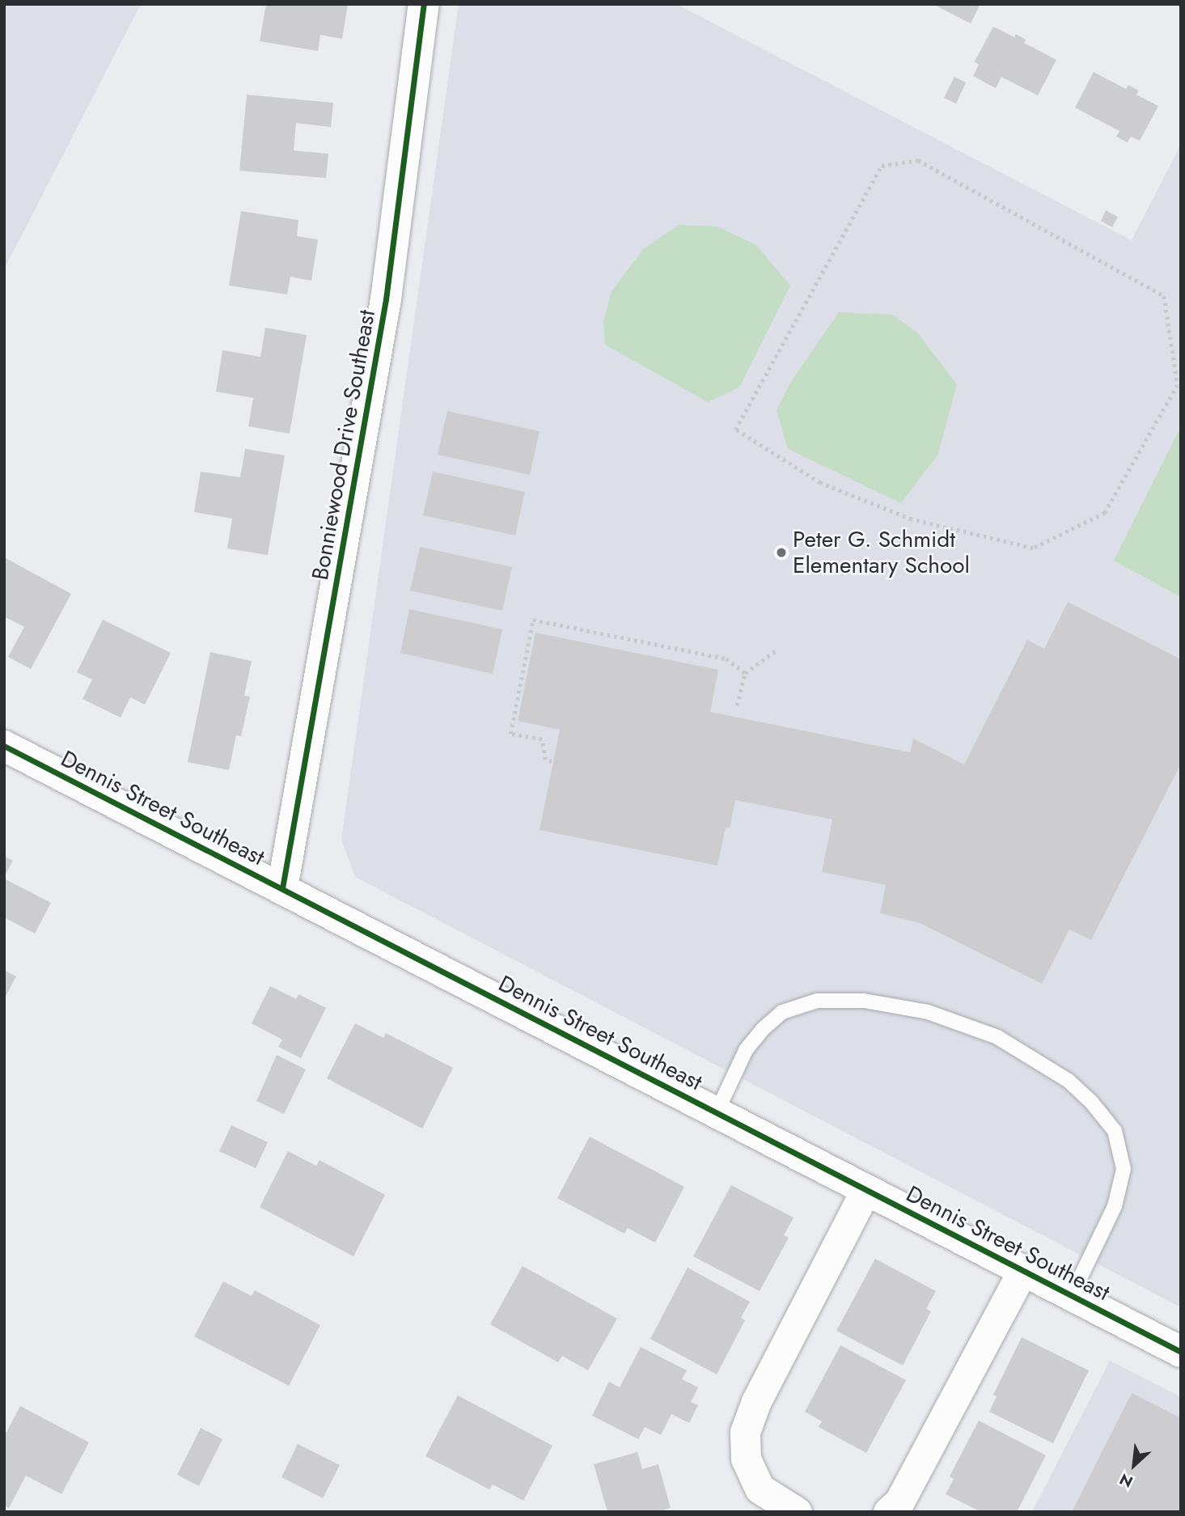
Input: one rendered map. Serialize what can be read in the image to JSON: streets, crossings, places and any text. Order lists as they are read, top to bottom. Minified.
{"streets":{"street":["Bonniewood Drive Southeast","Dennis Street Southeast"]},"crossings":[["Bonniewood Drive Southeast","Dennis Street Southeast"]],"places":["Peter G. Schmidt Elementary School"],"north":"bottom left"}
